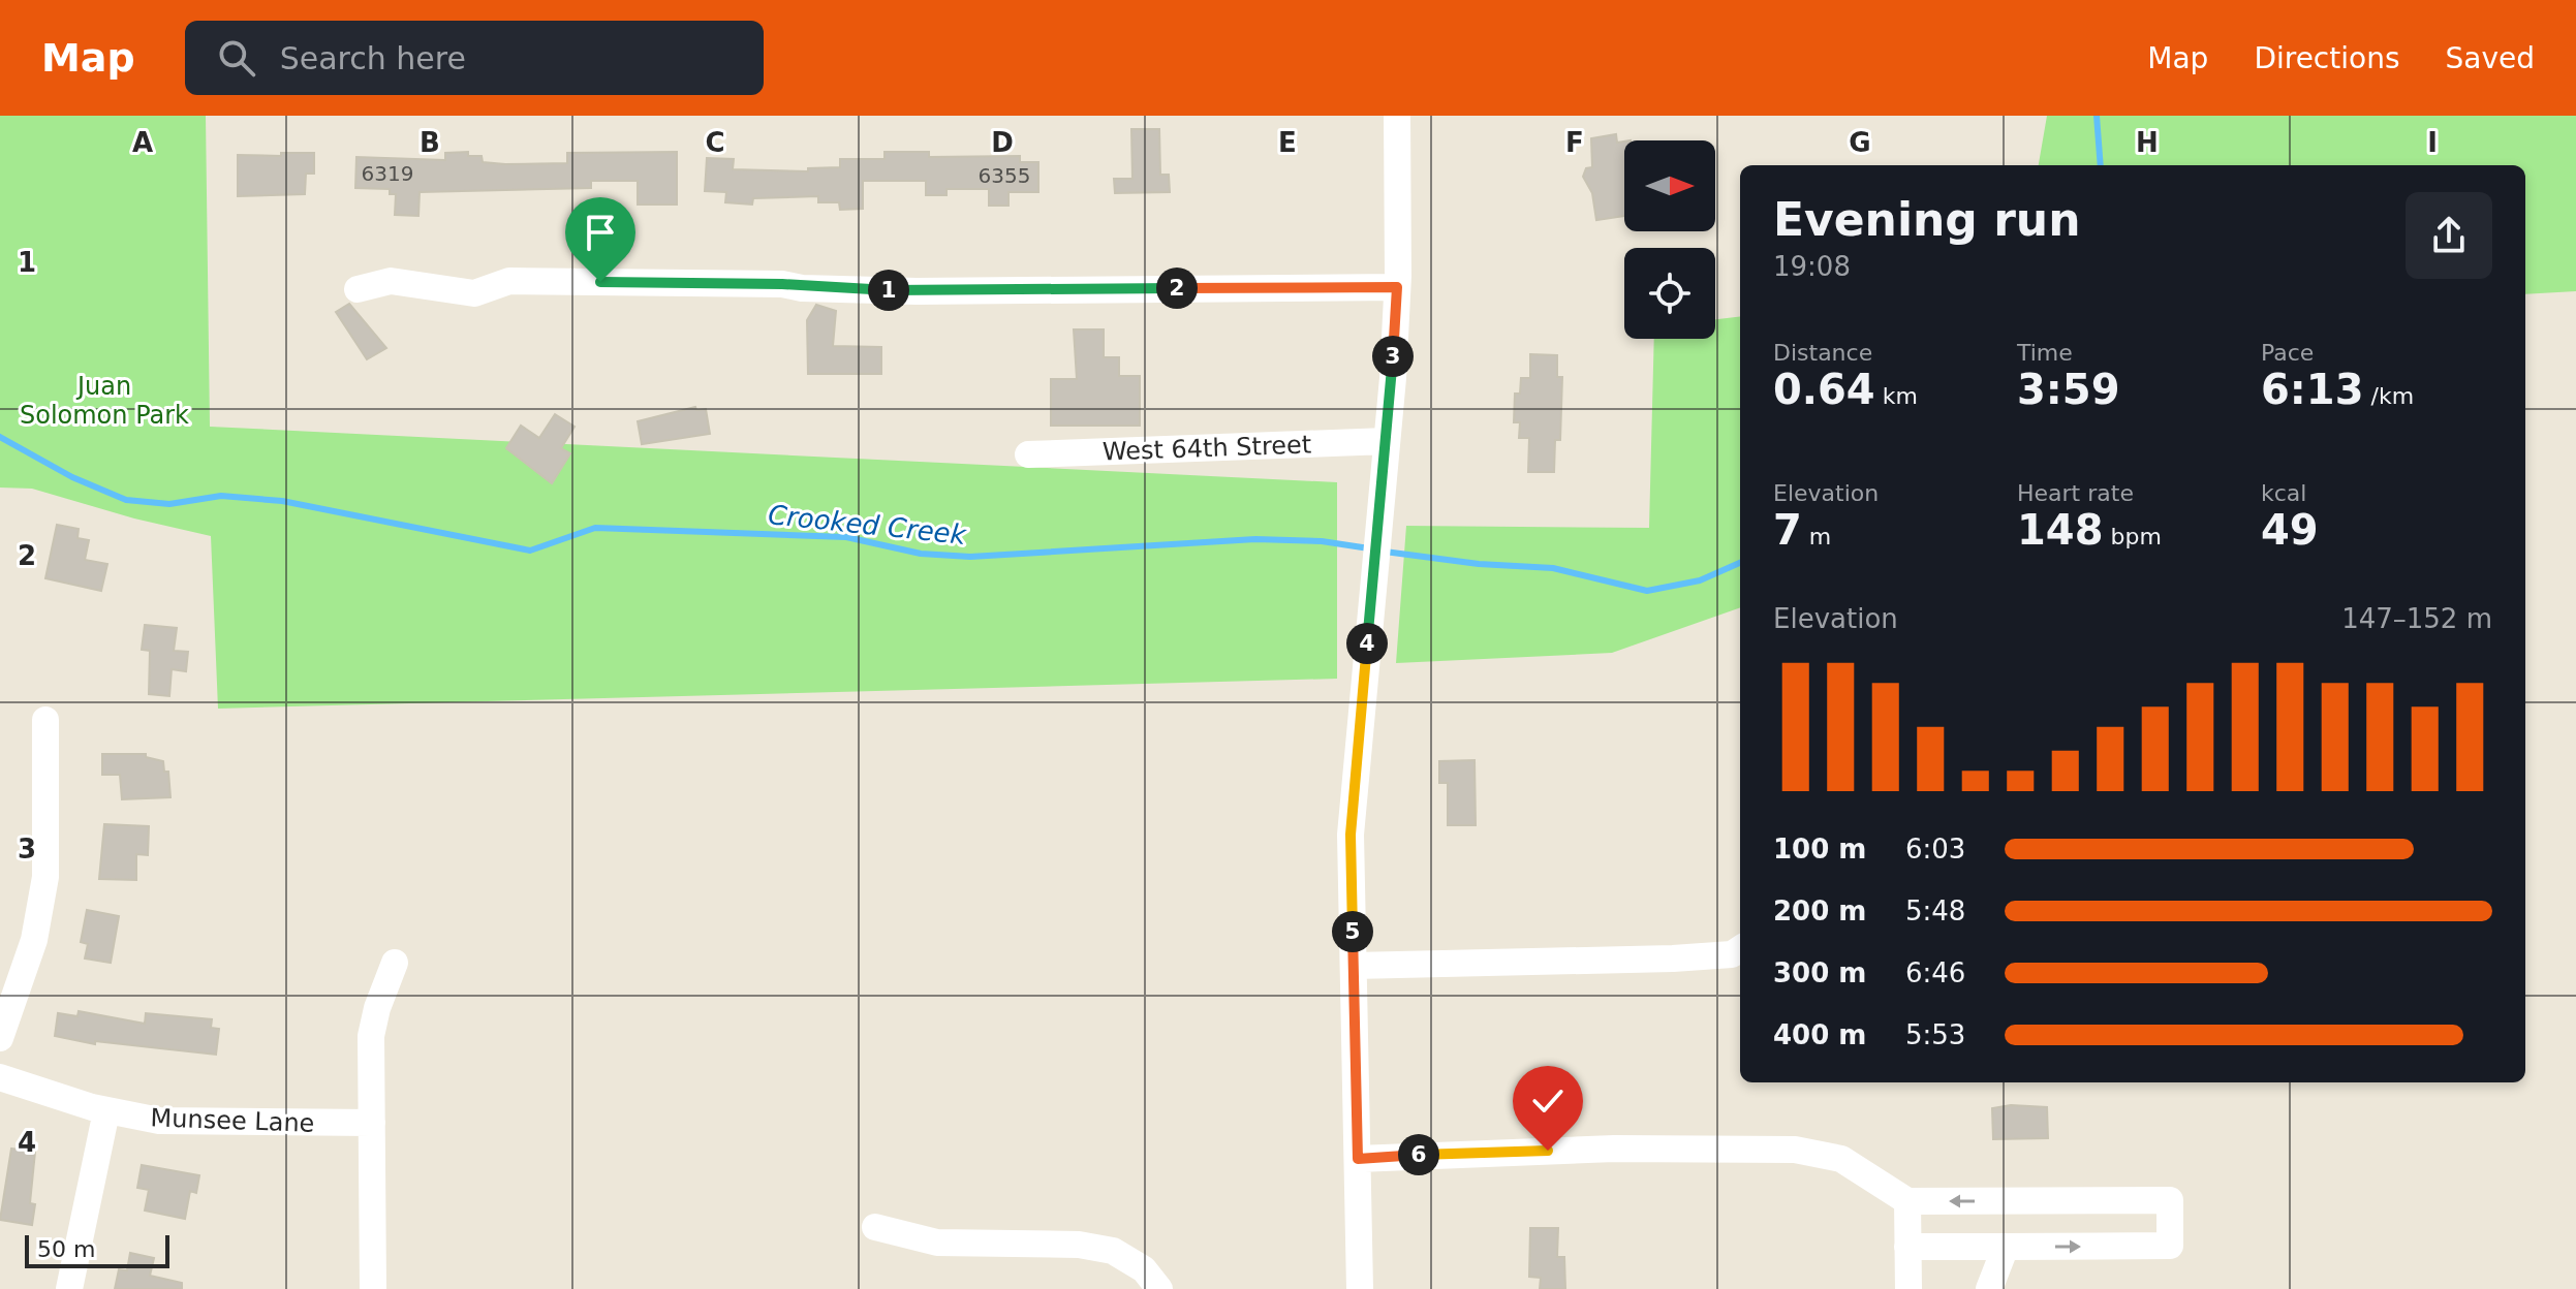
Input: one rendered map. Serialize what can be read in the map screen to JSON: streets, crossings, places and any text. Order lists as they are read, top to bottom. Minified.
{"streets":{"street":["West 64th Street","Munsee Lane"]},"water":["Crooked Creek"],"parks":["Juan Solomon Park"],"house_numbers":["6319","6355"],"scale_bar":"50 m","north":"right","page":{"header":"Map","search":"Search here","nav":["Map","Directions","Saved"],"heading":["Evening run","19:08"],"pins":["2","1","3","4","5","6"],"stats":[["Distance","0.64 km"],["Time","3:59"],["Pace","6:13 /km"],["Elevation","7 m"],["Heart rate","148 bpm"],["kcal","49"]],"chart":["Elevation","147–152 m"],"list":[{"name":"100 m","note":"6:03"},{"name":"200 m","note":"5:48"},{"name":"300 m","note":"6:46"},{"name":"400 m","note":"5:53"}],"scale":"50 m"},"grid":{"columns":["A","B","C","D","E","F","G","H","I"],"rows":["1","2","3","4"]}}
